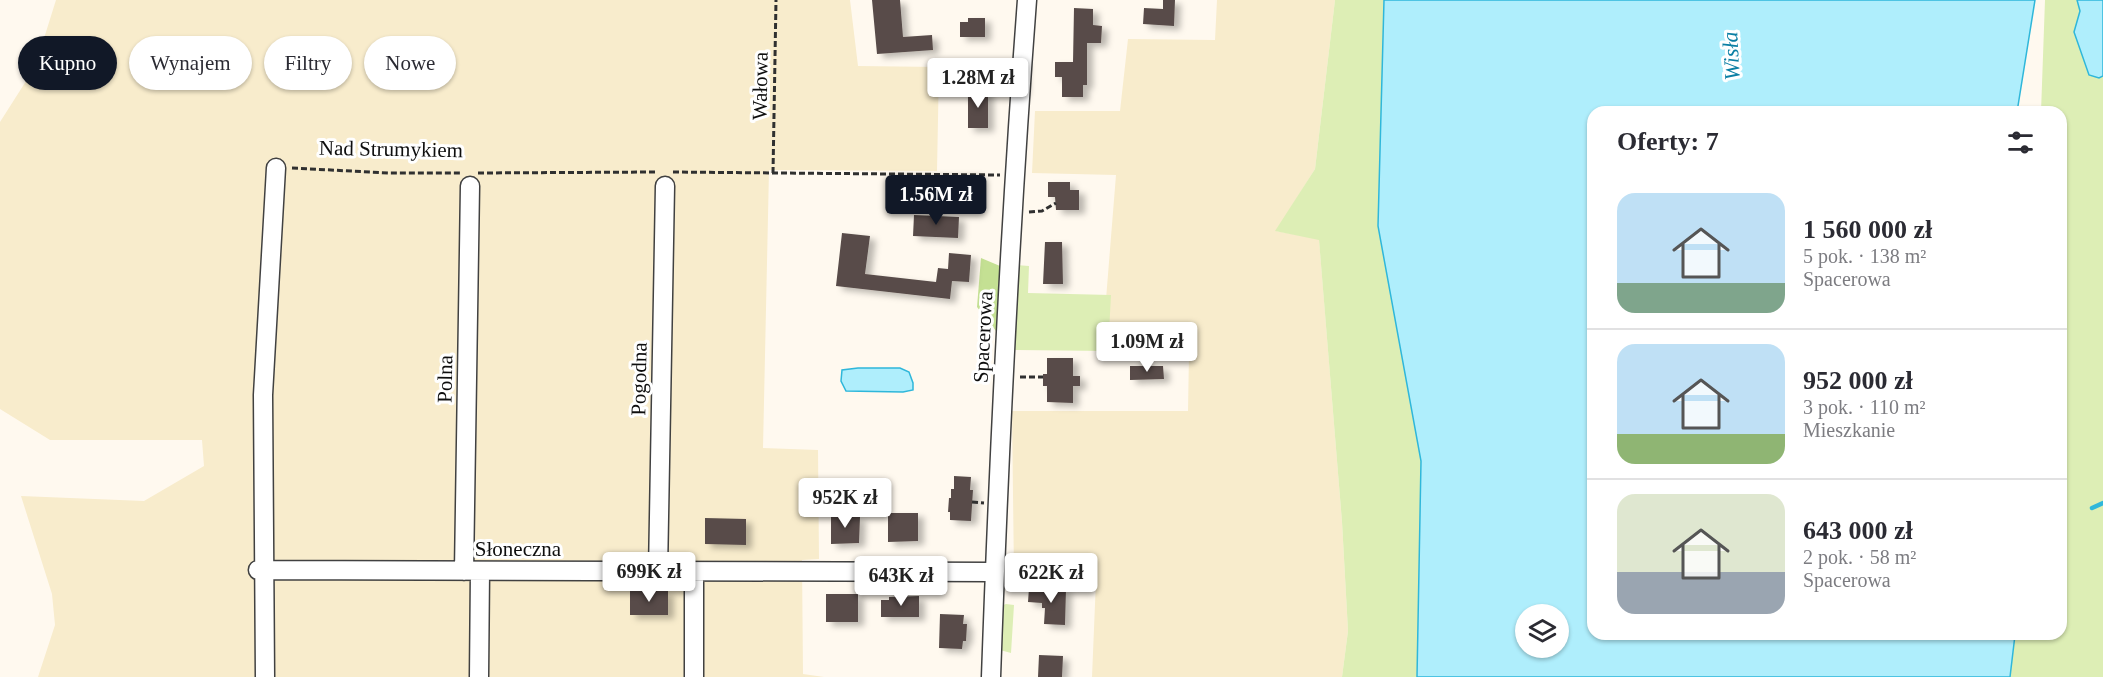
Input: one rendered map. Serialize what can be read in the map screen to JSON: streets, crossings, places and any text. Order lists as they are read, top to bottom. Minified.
{"streets":{"street":["Spacerowa","Polna","Pogodna","Słoneczna"],"path":["Wałowa","Nad Strumykiem"]},"crossings":[["Wałowa","Nad Strumykiem"],["Nad Strumykiem","Spacerowa"],["Nad Strumykiem","Polna"],["Nad Strumykiem","Pogodna"],["Spacerowa","Słoneczna"],["Polna","Słoneczna"],["Pogodna","Słoneczna"]],"water":["Wisła"],"page":{"chip":["Kupno","Wynajem","Filtry","Nowe"],"price":["1.28M zł","1.56M zł","1.09M zł","952K zł","699K zł","622K zł","643K zł"],"heading":"Oferty: 7","list":[{"name":"1 560 000 zł","note":"5 pok. · 138 m² · Spacerowa"},{"name":"952 000 zł","note":"3 pok. · 110 m² · Mieszkanie"},{"name":"643 000 zł","note":"2 pok. · 58 m² · Spacerowa"}]}}
